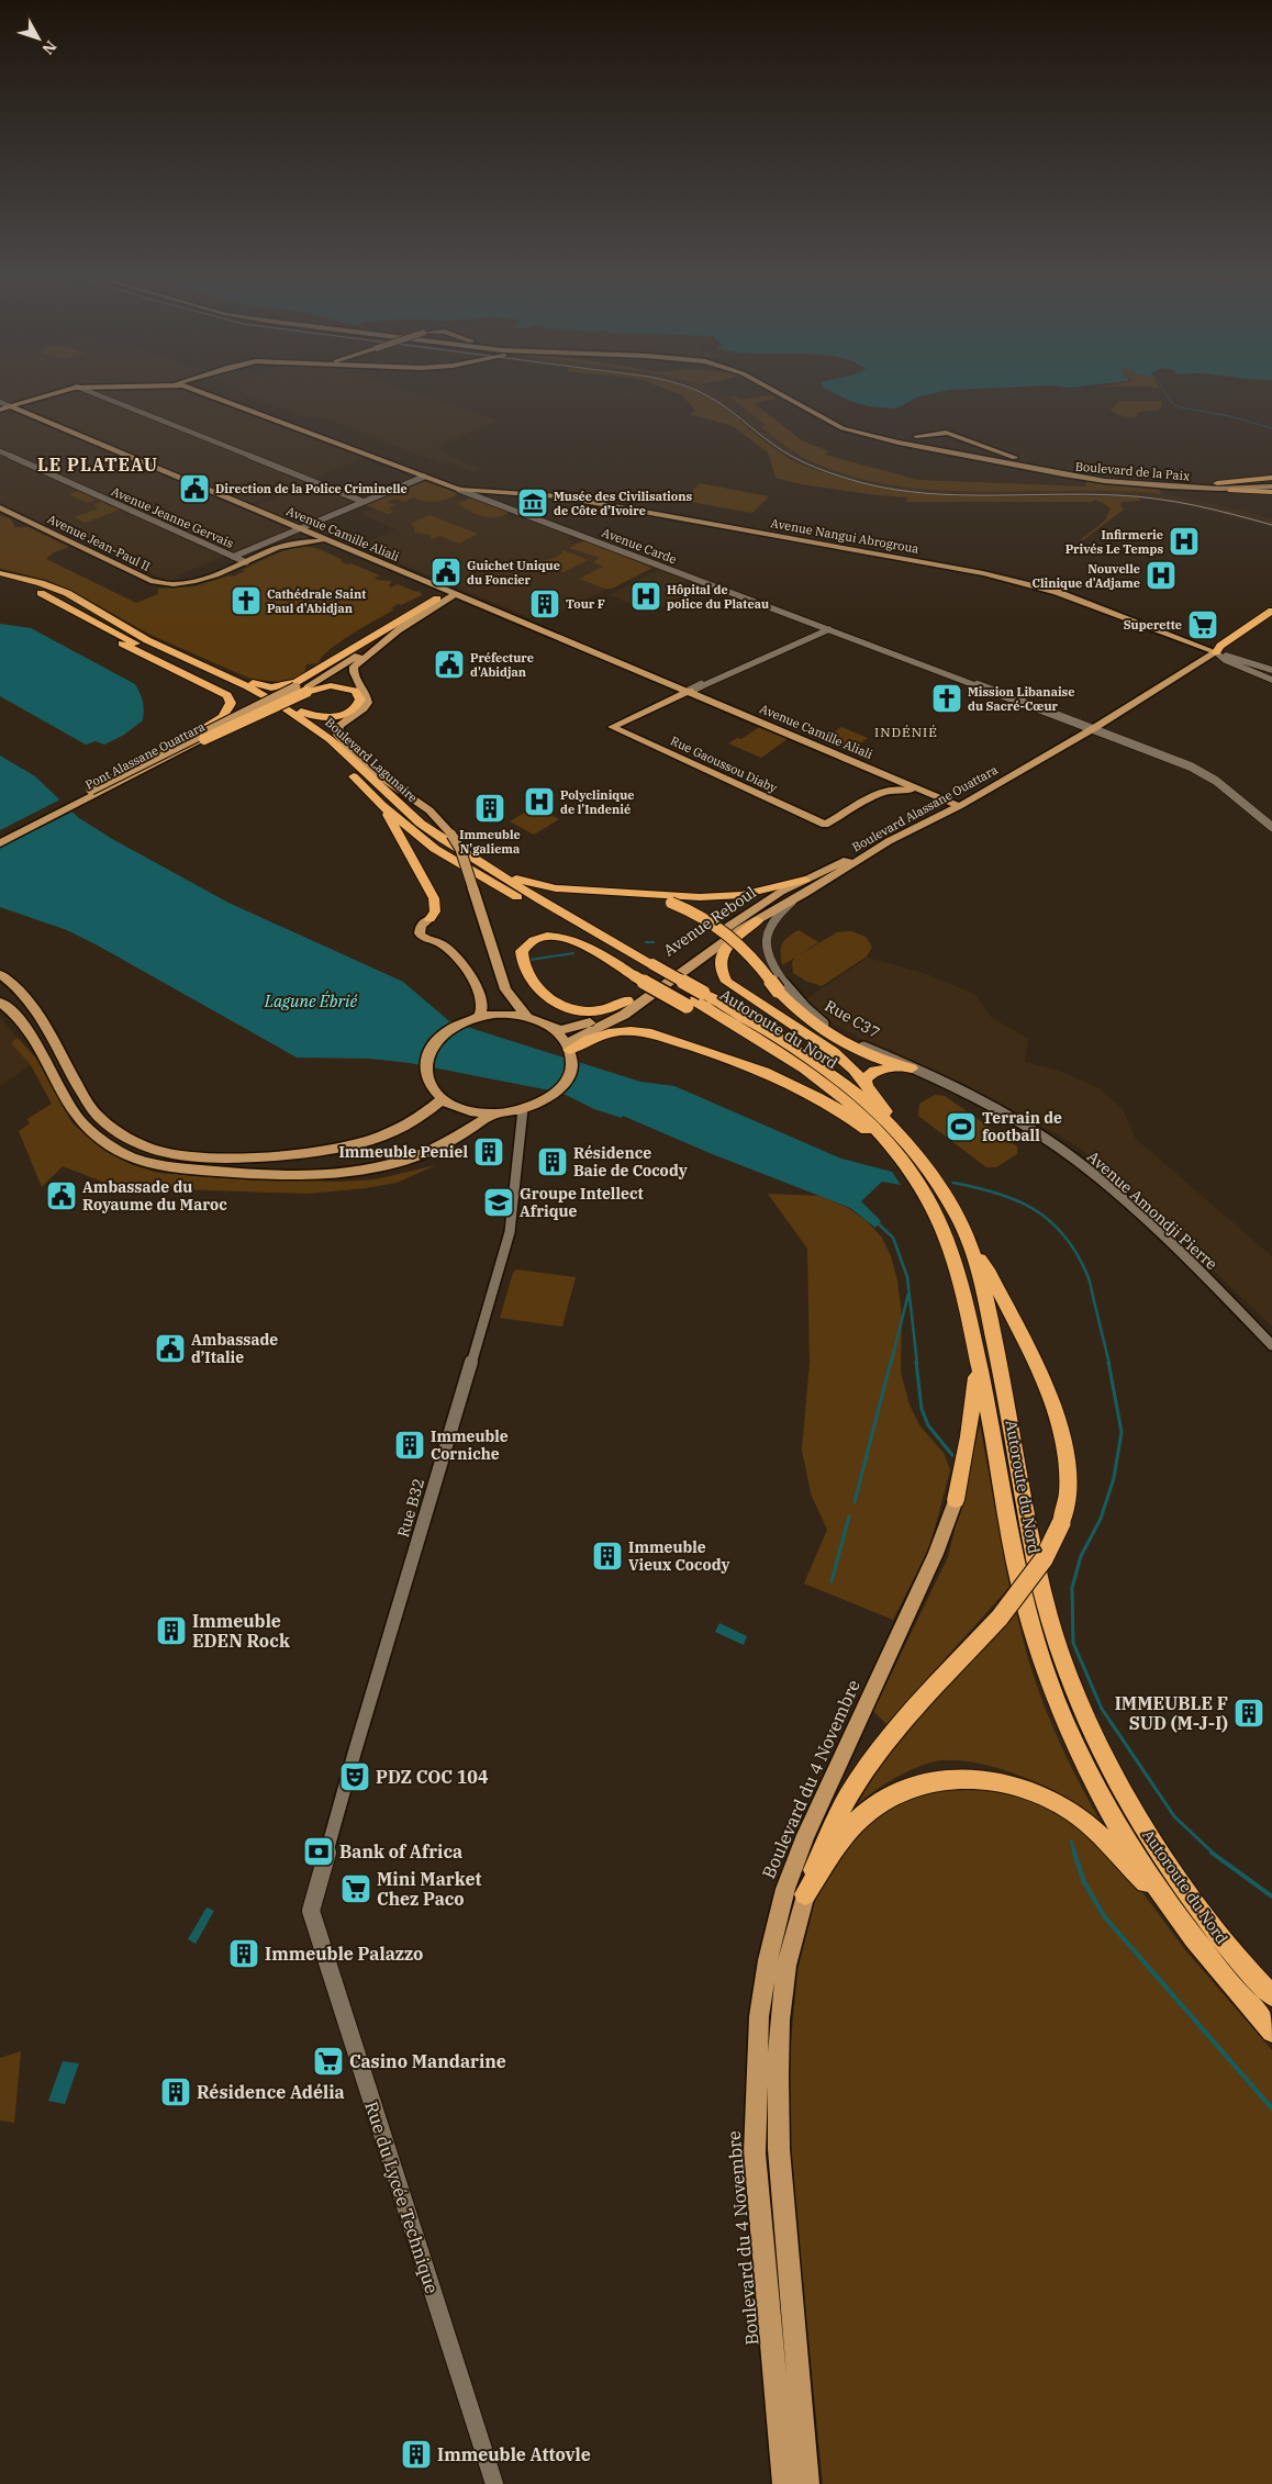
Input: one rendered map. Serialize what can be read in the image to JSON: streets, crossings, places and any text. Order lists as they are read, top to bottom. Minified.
{"streets":{"highway":["Boulevard Lagunaire","Autoroute du Nord"],"main road":["Boulevard de la Paix","Avenue Camille Aliali","Avenue Nangui Abrogroua","Avenue Jean-Paul II","Avenue Carde","Pont Alassane Ouattara","Rue Gaoussou Diaby","Boulevard Alassane Ouattara","Avenue Reboul","Boulevard du 4 Novembre"],"street":["Avenue Jeanne Gervais","Rue C37","Avenue Amondji Pierre","Rue B32","Rue du Lycée Technique"]},"crossings":[["Avenue Jeanne Gervais","Avenue Jean-Paul II"],["Avenue Camille Aliali","Avenue Jean-Paul II"],["Avenue Camille Aliali","Boulevard Alassane Ouattara"],["Avenue Nangui Abrogroua","Avenue Carde"],["Avenue Nangui Abrogroua","Boulevard Alassane Ouattara"],["Avenue Carde","Boulevard Alassane Ouattara"],["Boulevard Alassane Ouattara","Avenue Reboul"],["Boulevard Alassane Ouattara","Rue C37"],["Boulevard Alassane Ouattara","Rue B32"],["Avenue Reboul","Rue B32"],["Rue C37","Avenue Amondji Pierre"],["Rue B32","Rue du Lycée Technique"]],"districts":["LE PLATEAU","INDÉNIÉ"],"water":["Lagune Ébrié"],"places":{"public building":["Direction de la Police Criminelle","Guichet Unique du Foncier","Préfecture d'Abidjan","Ambassade du Royaume du Maroc","Ambassade d’Italie"],"museum":["Musée des Civilisations de Côte d’Ivoire"],"hospital":["Infirmerie Privés Le Temps","Nouvelle Clinique d'Adjame","Hôpital de police du Plateau","Polyclinique de l'Indenié"],"church":["Cathédrale Saint Paul d'Abidjan","Mission Libanaise du Sacré-Cœur"],"building":["Tour F","Immeuble N'galiema","Immeuble Peniel","Résidence Baie de Cocody","Immeuble Corniche","Immeuble Vieux Cocody","Immeuble EDEN Rock","IMMEUBLE F SUD (M-J-I)","Immeuble Palazzo","Résidence Adélia","Immeuble Attovle"],"supermarket":["Superette","Mini Market Chez Paco","Casino Mandarine"],"sports":["Terrain de football"],"school or university":["Groupe Intellect Afrique"],"theatre":["PDZ COC 104"],"bank":["Bank of Africa"]},"north":"bottom right"}
